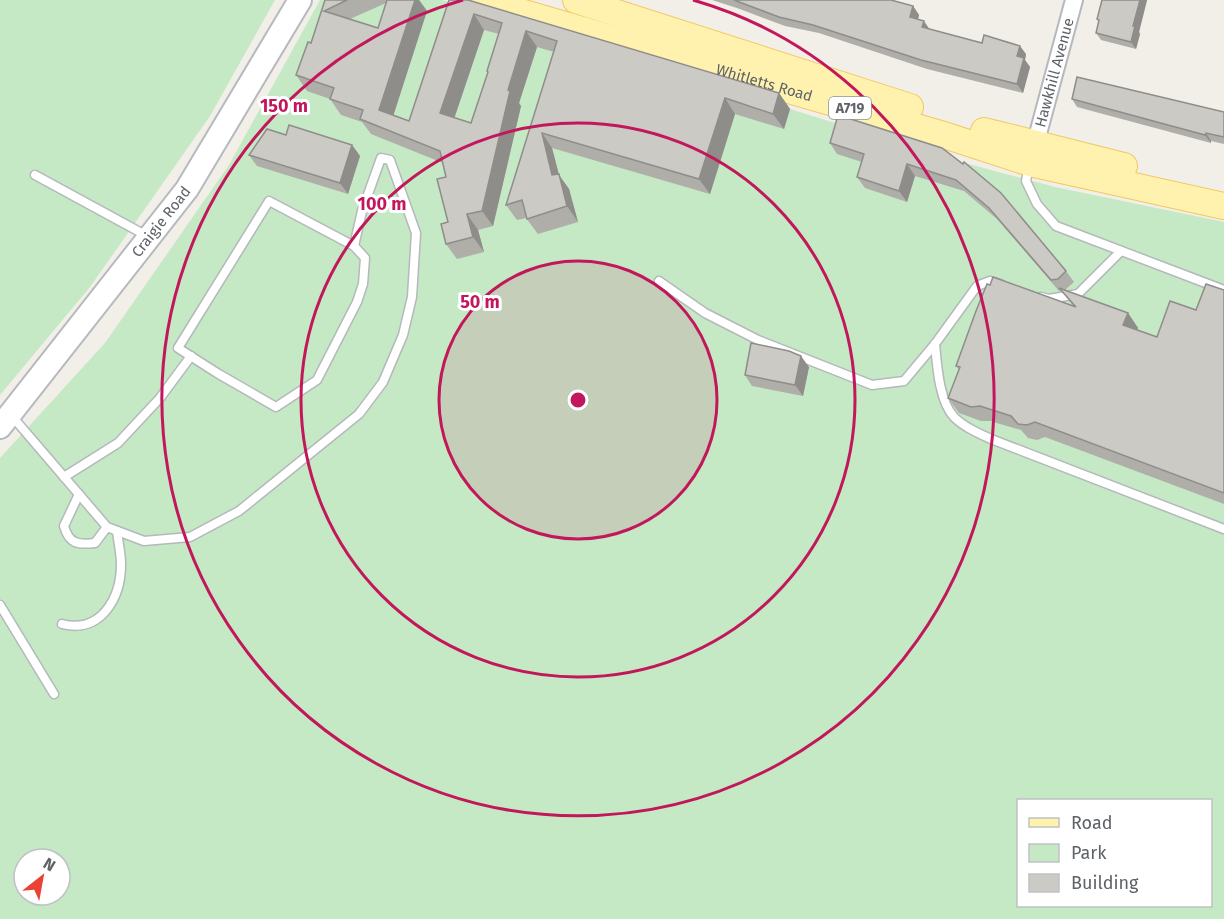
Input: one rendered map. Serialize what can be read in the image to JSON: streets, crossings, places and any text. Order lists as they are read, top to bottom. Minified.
{"streets":{"main road":["Whitletts Road","A719","Craigie Road"],"street":["Hawkhill Avenue"]},"crossings":[["Hawkhill Avenue","Whitletts Road"]],"legend":["Road","Park","Building"],"north":"top right","rings":["150 m","100 m","50 m"]}
